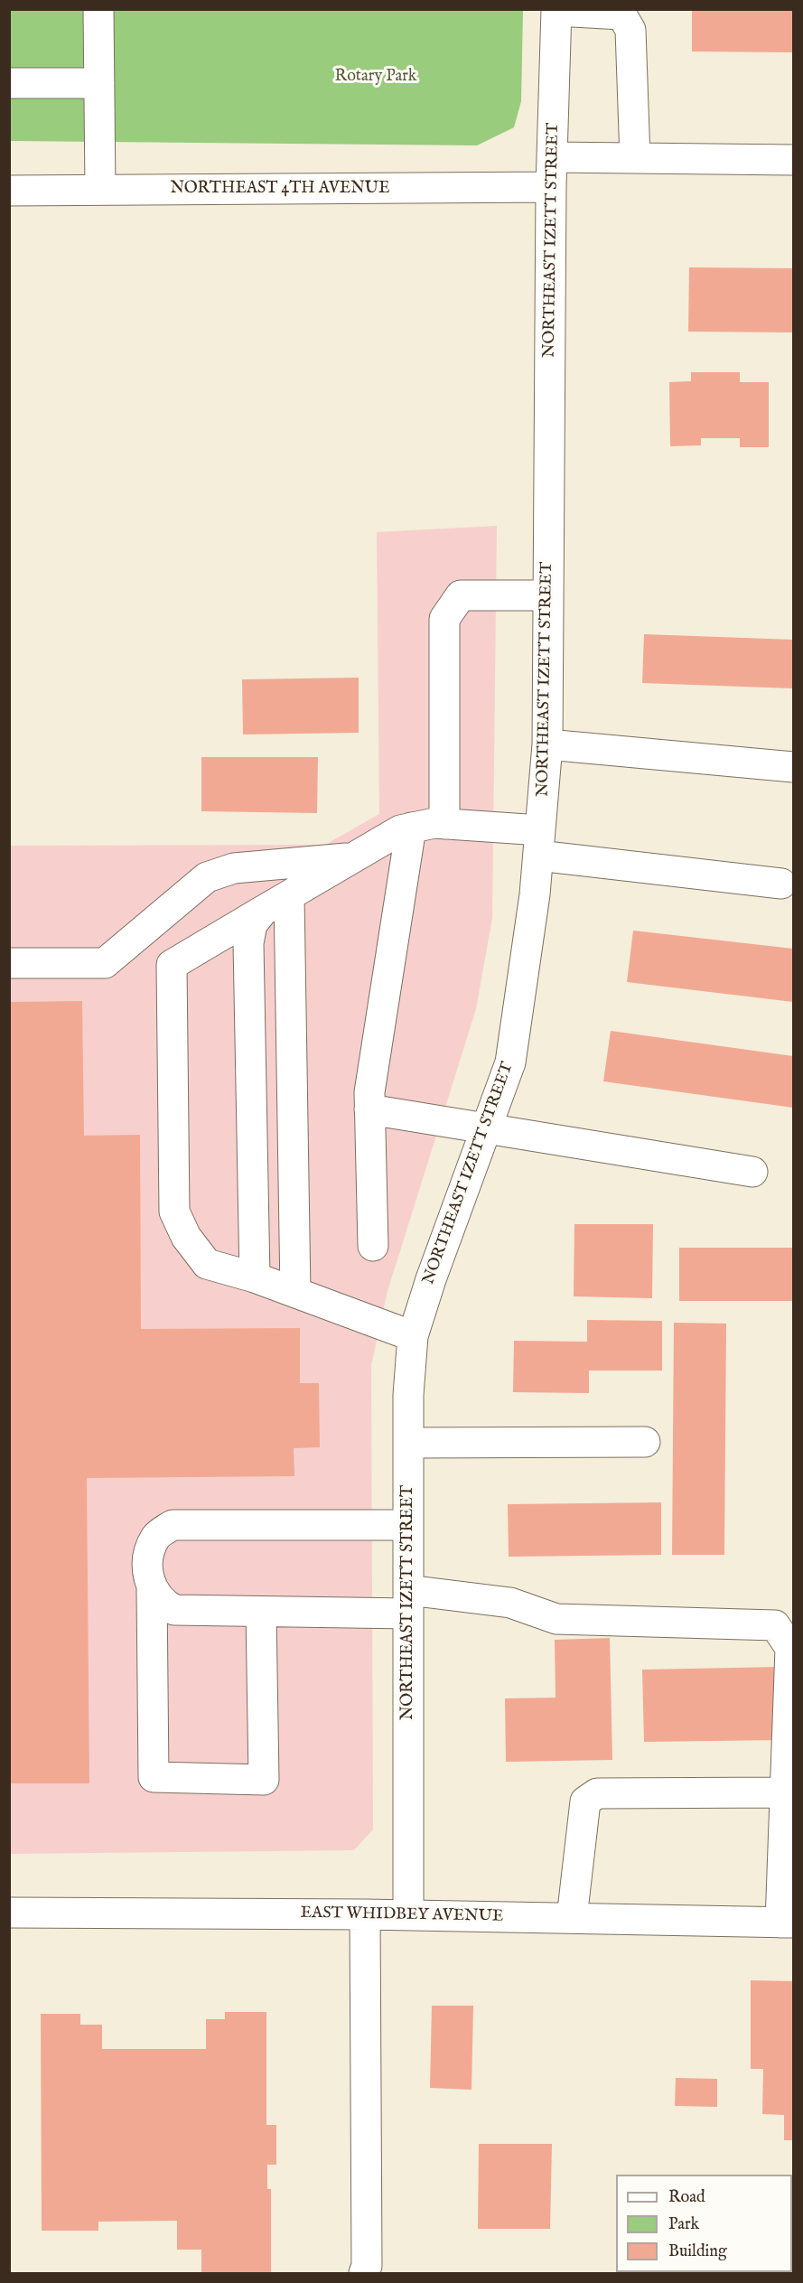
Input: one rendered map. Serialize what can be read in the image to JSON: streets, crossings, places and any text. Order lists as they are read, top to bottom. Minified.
{"streets":{"street":["NORTHEAST 4TH AVENUE","NORTHEAST IZETT STREET","EAST WHIDBEY AVENUE"]},"crossings":[["NORTHEAST 4TH AVENUE","NORTHEAST IZETT STREET"],["NORTHEAST IZETT STREET","EAST WHIDBEY AVENUE"]],"parks":["Rotary Park"],"legend":["Road","Park","Building"]}
